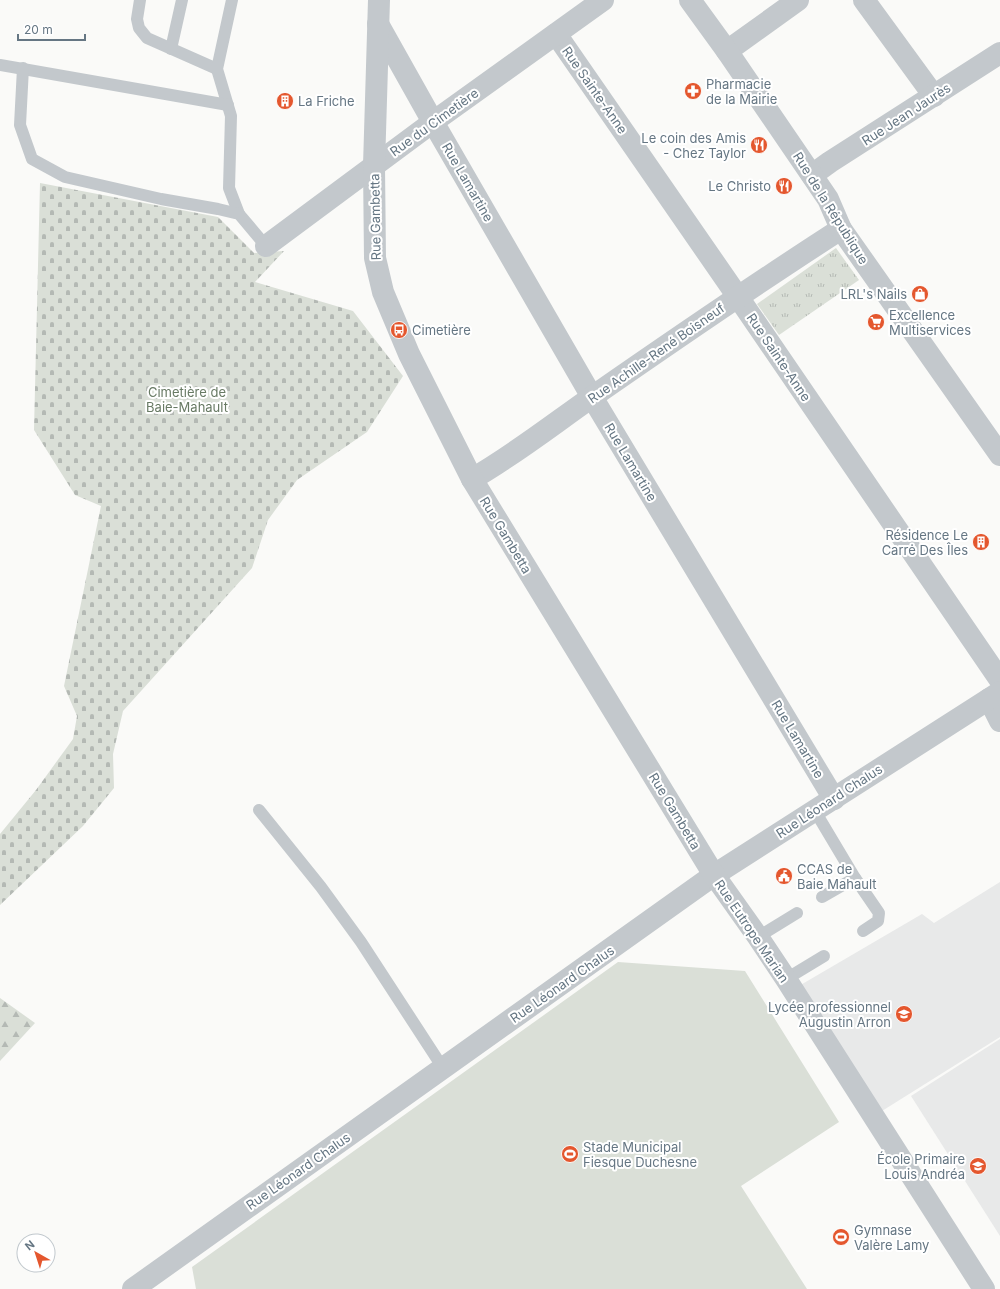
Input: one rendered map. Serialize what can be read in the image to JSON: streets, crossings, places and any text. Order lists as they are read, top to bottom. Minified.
{"streets":{"street":["Rue Sainte-Anne","Rue Jean Jaurès","Rue du Cimetière","Rue Lamartine","Rue de la République","Rue Gambetta","Rue Achille-René Boisneuf","Rue Léonard Chalus","Rue Eutrope Marian"]},"crossings":[["Rue Sainte-Anne","Rue du Cimetière"],["Rue Sainte-Anne","Rue Achille-René Boisneuf"],["Rue Jean Jaurès","Rue de la République"],["Rue du Cimetière","Rue Lamartine"],["Rue du Cimetière","Rue Gambetta"],["Rue Lamartine","Rue Gambetta"],["Rue Lamartine","Rue Achille-René Boisneuf"],["Rue Lamartine","Rue Léonard Chalus"],["Rue de la République","Rue Achille-René Boisneuf"],["Rue Gambetta","Rue Achille-René Boisneuf"],["Rue Gambetta","Rue Léonard Chalus"],["Rue Gambetta","Rue Eutrope Marian"],["Rue Léonard Chalus","Rue Eutrope Marian"]],"parks":["Cimetière de Baie-Mahault"],"places":{"pharmacy":["Pharmacie de la Mairie"],"building":["La Friche","Résidence Le Carrė Des Îles"],"restaurant":["Le coin des Amis - Chez Taylor","Le Christo"],"shop":["LRL's Nails"],"supermarket":["Excellence Multiservices"],"bus stop":["Cimetière"],"public building":["CCAS de Baie Mahault"],"school or university":["Lycée professionnel Augustin Arron","École Primaire Louis Andréa"],"sports":["Stade Municipal Fiesque Duchesne","Gymnase Valère Lamy"]},"scale_bar":"20 m","north":"top left"}
